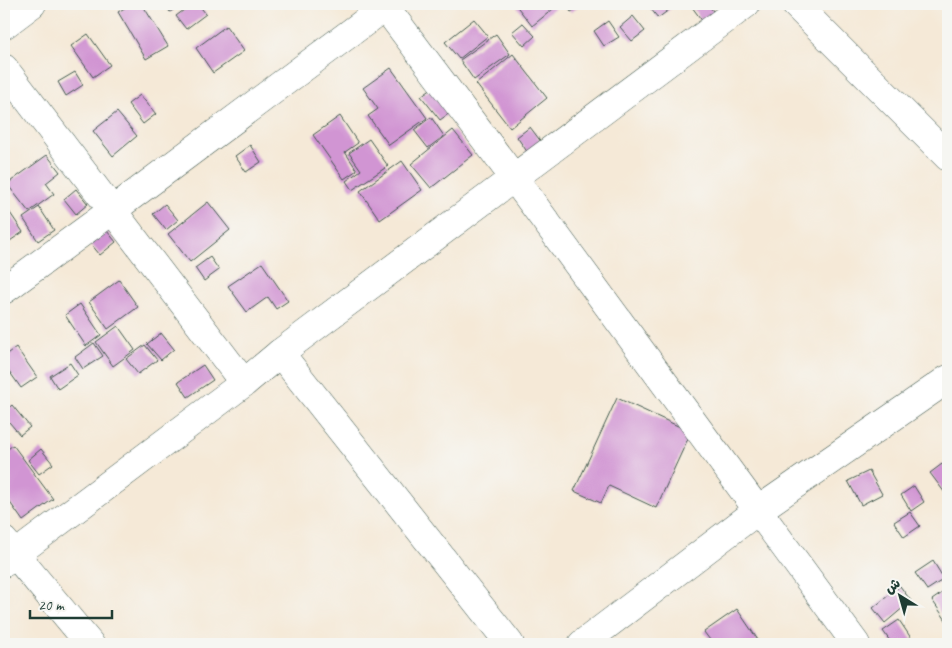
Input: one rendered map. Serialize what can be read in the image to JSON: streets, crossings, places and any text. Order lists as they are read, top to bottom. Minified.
{"scale_bar":"20 m","north":"top left"}
